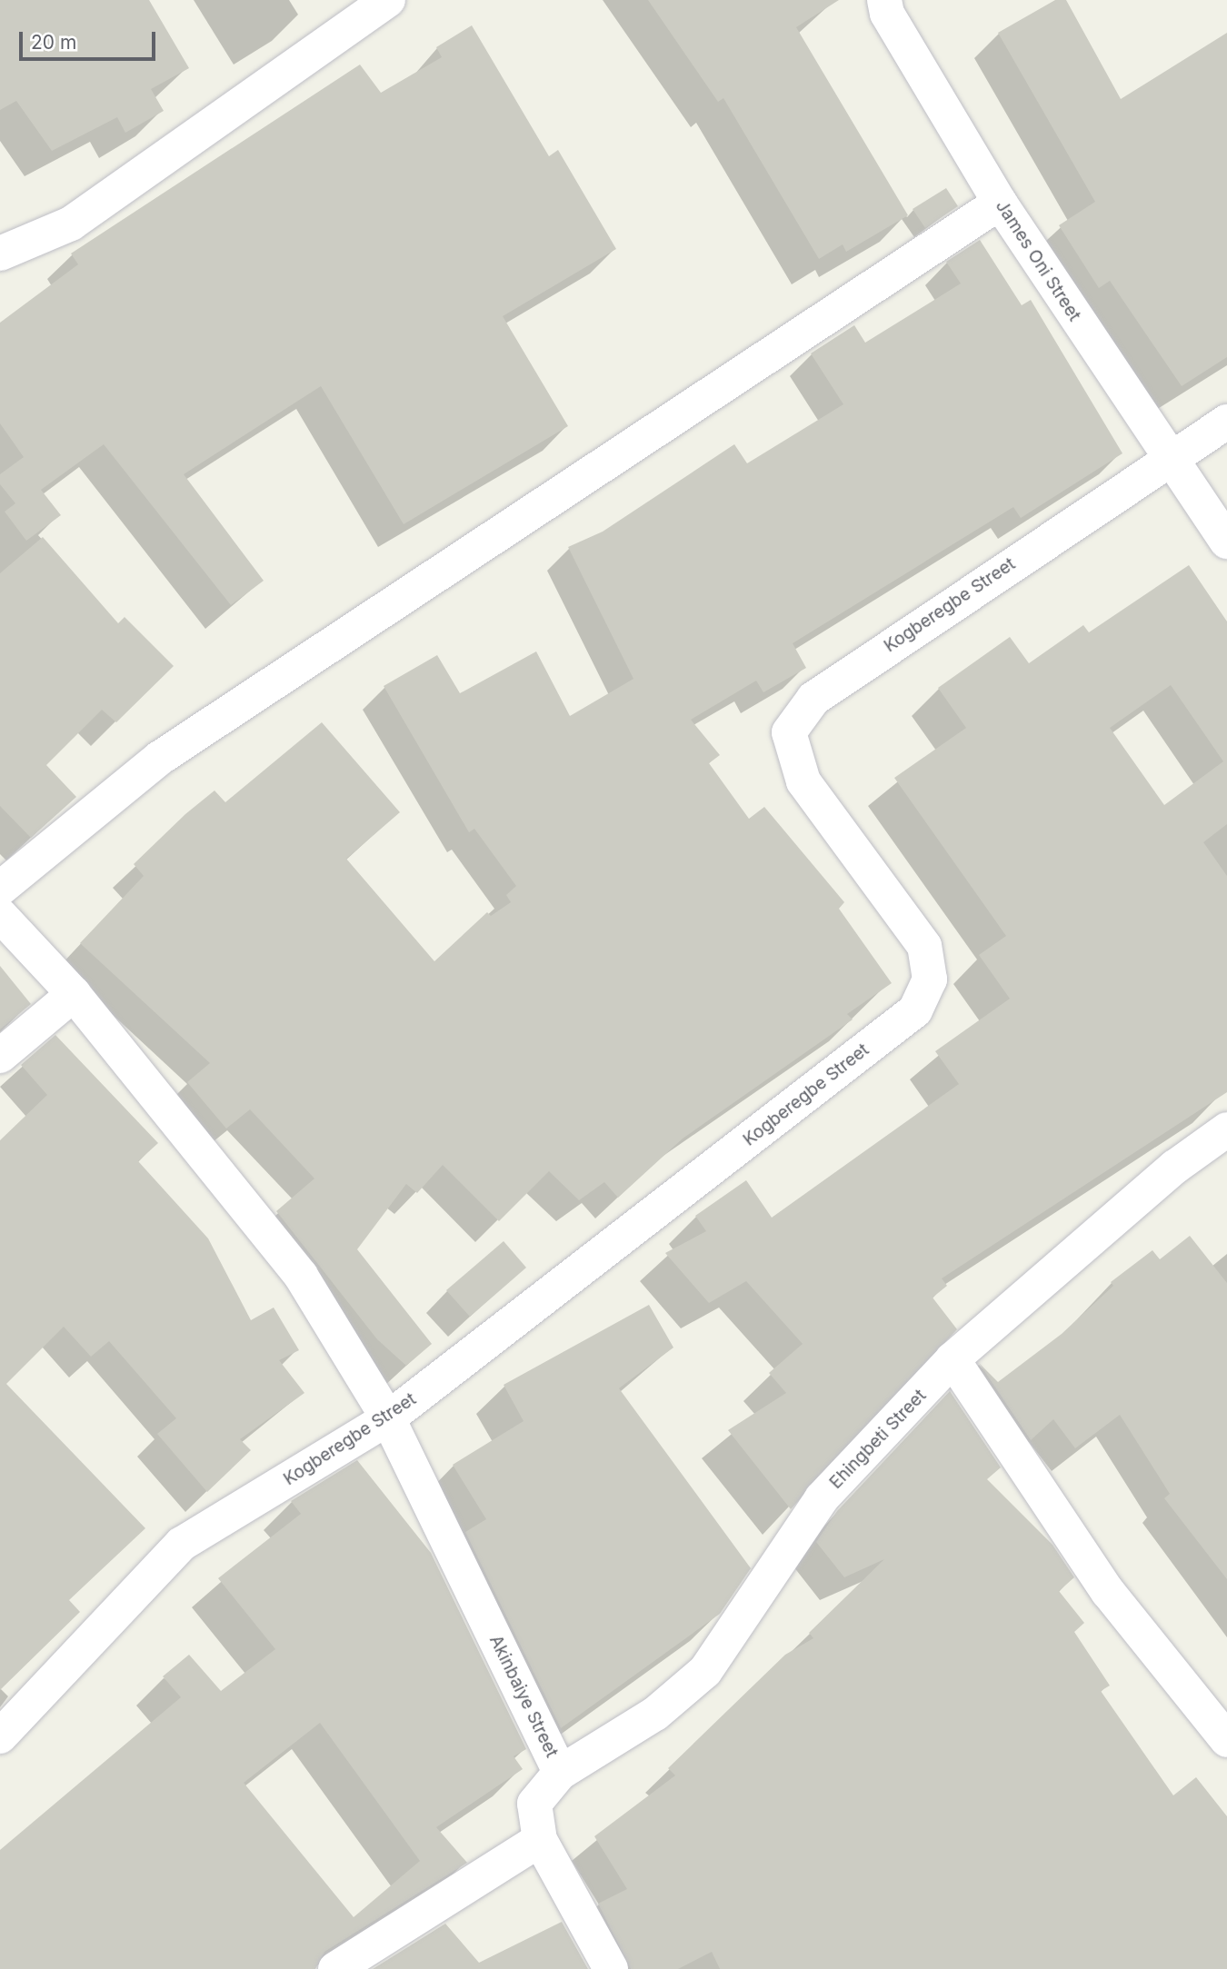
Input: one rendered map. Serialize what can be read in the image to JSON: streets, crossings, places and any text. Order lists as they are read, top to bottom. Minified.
{"streets":{"street":["James Oni Street","Kogberegbe Street","Ehingbeti Street","Akinbaiye Street"]},"crossings":[["James Oni Street","Kogberegbe Street"],["Kogberegbe Street","Akinbaiye Street"],["Ehingbeti Street","Akinbaiye Street"]],"scale_bar":"20 m"}
